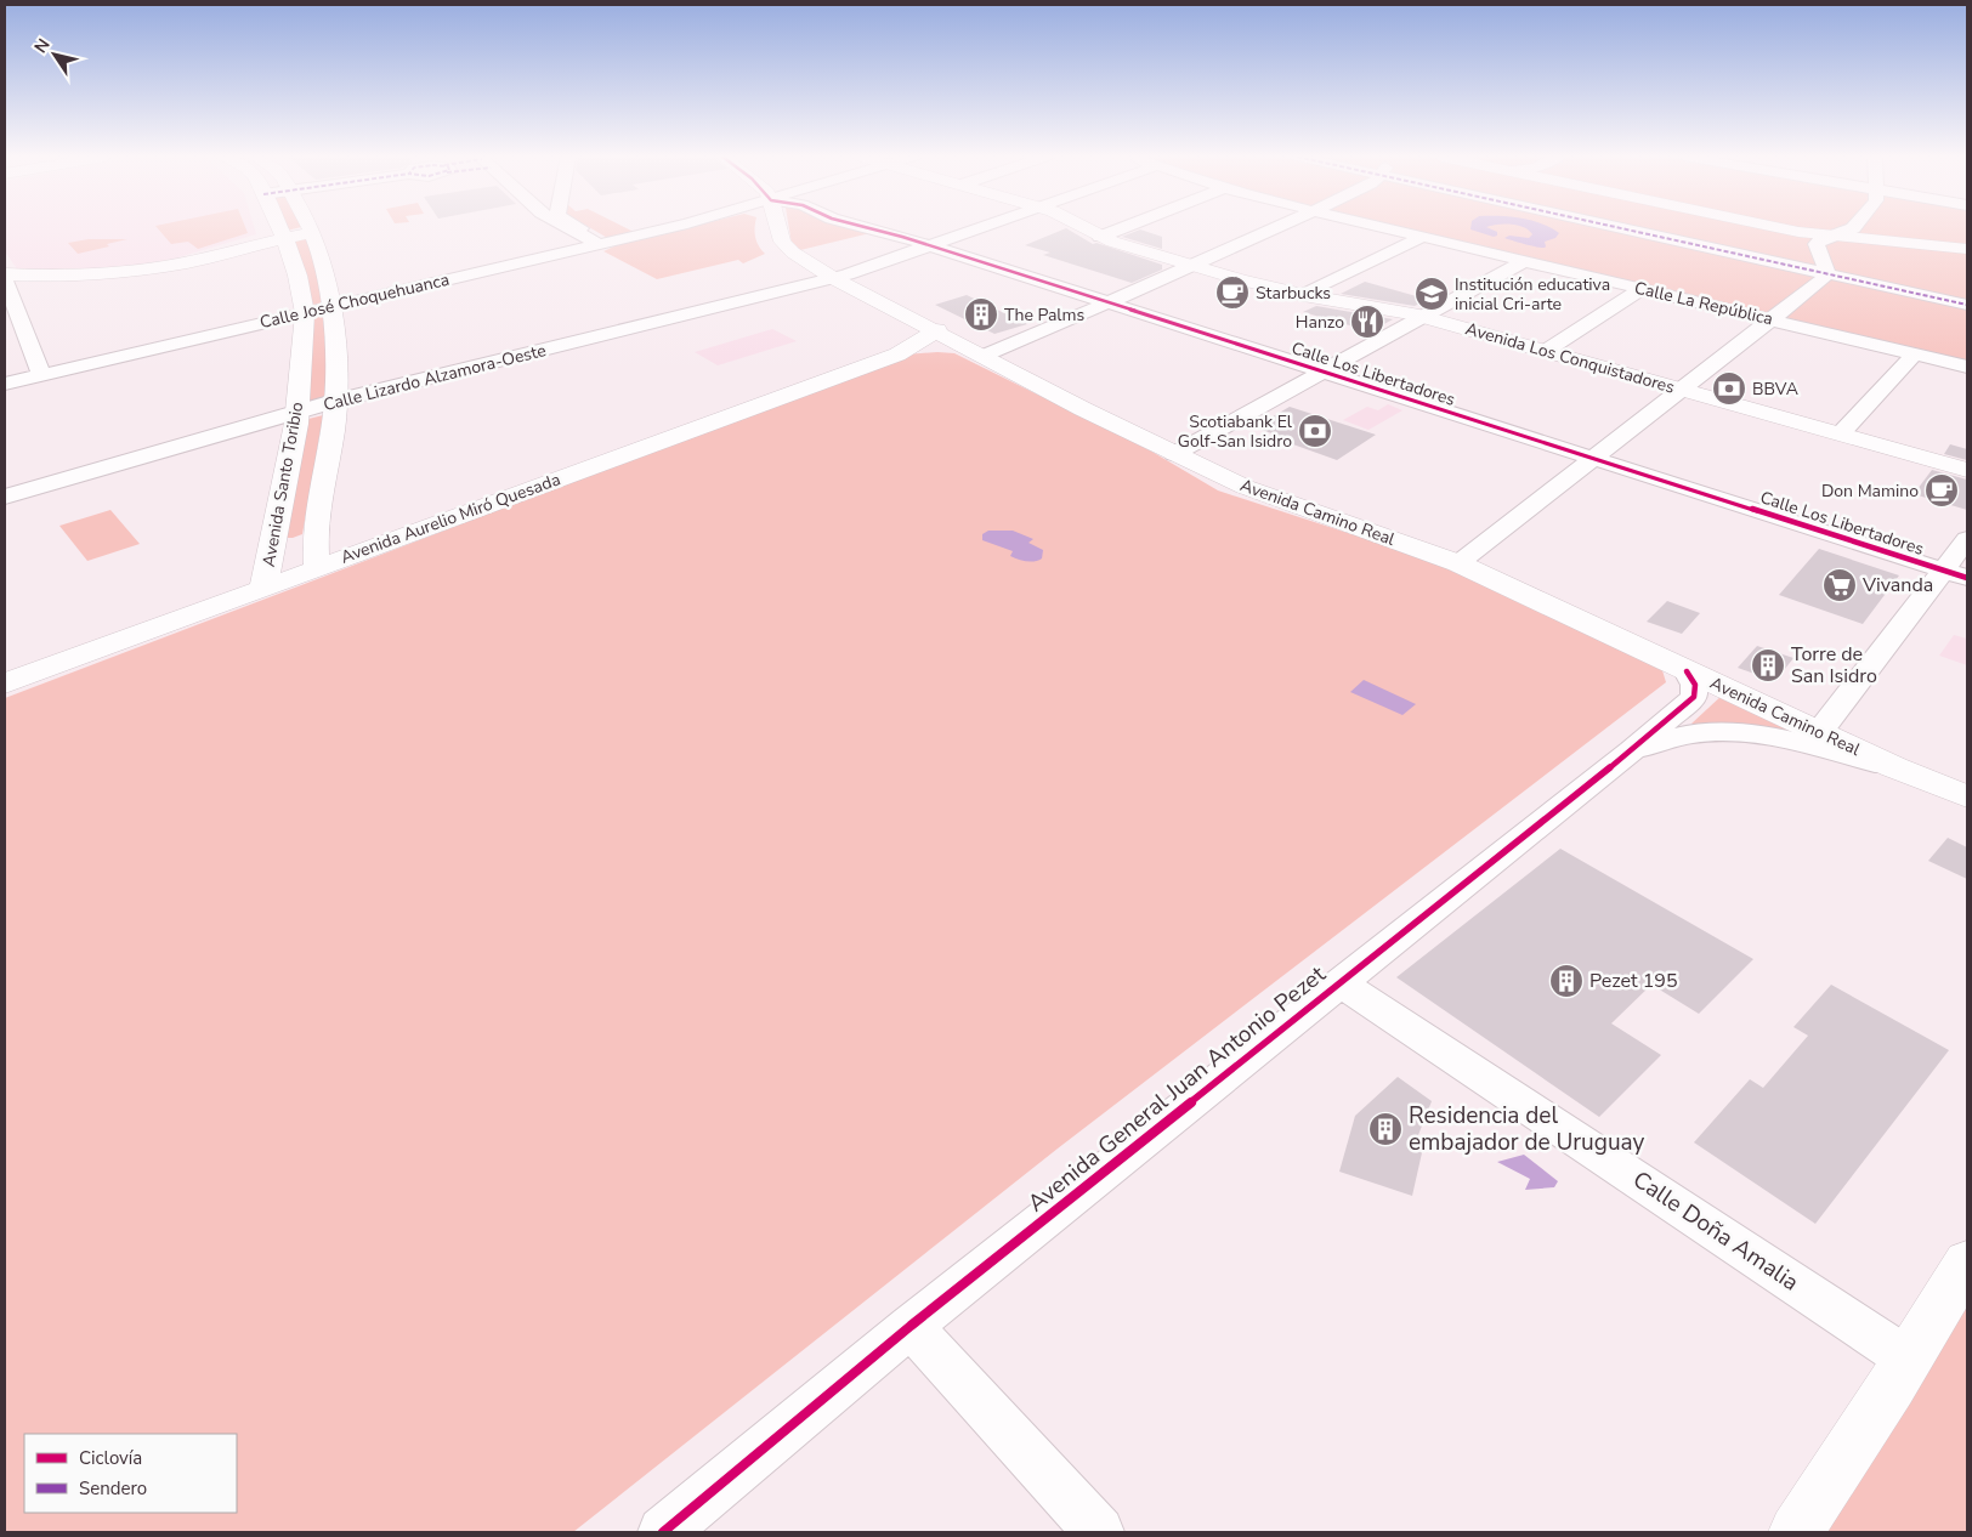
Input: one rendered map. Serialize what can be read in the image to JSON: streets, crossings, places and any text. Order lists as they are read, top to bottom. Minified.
{"streets":{"main road":["Avenida Los Conquistadores","Avenida Santo Toribio","Avenida Camino Real","Avenida Aurelio Miró Quesada"],"street":["Calle José Choquehuanca","Calle La República","Calle Los Libertadores","Calle Lizardo Alzamora-Oeste","Avenida General Juan Antonio Pezet","Calle Doña Amalia"]},"crossings":[["Calle José Choquehuanca","Avenida Santo Toribio"],["Calle Los Libertadores","Calle Lizardo Alzamora-Oeste"],["Calle Lizardo Alzamora-Oeste","Avenida Santo Toribio"],["Calle Lizardo Alzamora-Oeste","Avenida Camino Real"],["Avenida Santo Toribio","Avenida Aurelio Miró Quesada"],["Avenida Camino Real","Avenida Aurelio Miró Quesada"],["Avenida Camino Real","Avenida General Juan Antonio Pezet"],["Avenida General Juan Antonio Pezet","Calle Doña Amalia"]],"places":{"cafe":["Starbucks","Don Mamino"],"school or university":["Institución educativa inicial Cri-arte"],"building":["The Palms","Torre de San Isidro","Pezet 195","Residencia del embajador de Uruguay"],"restaurant":["Hanzo"],"bank":["BBVA","Scotiabank El Golf-San Isidro"],"supermarket":["Vivanda"]},"legend":["Ciclovía","Sendero"],"north":"top left"}
